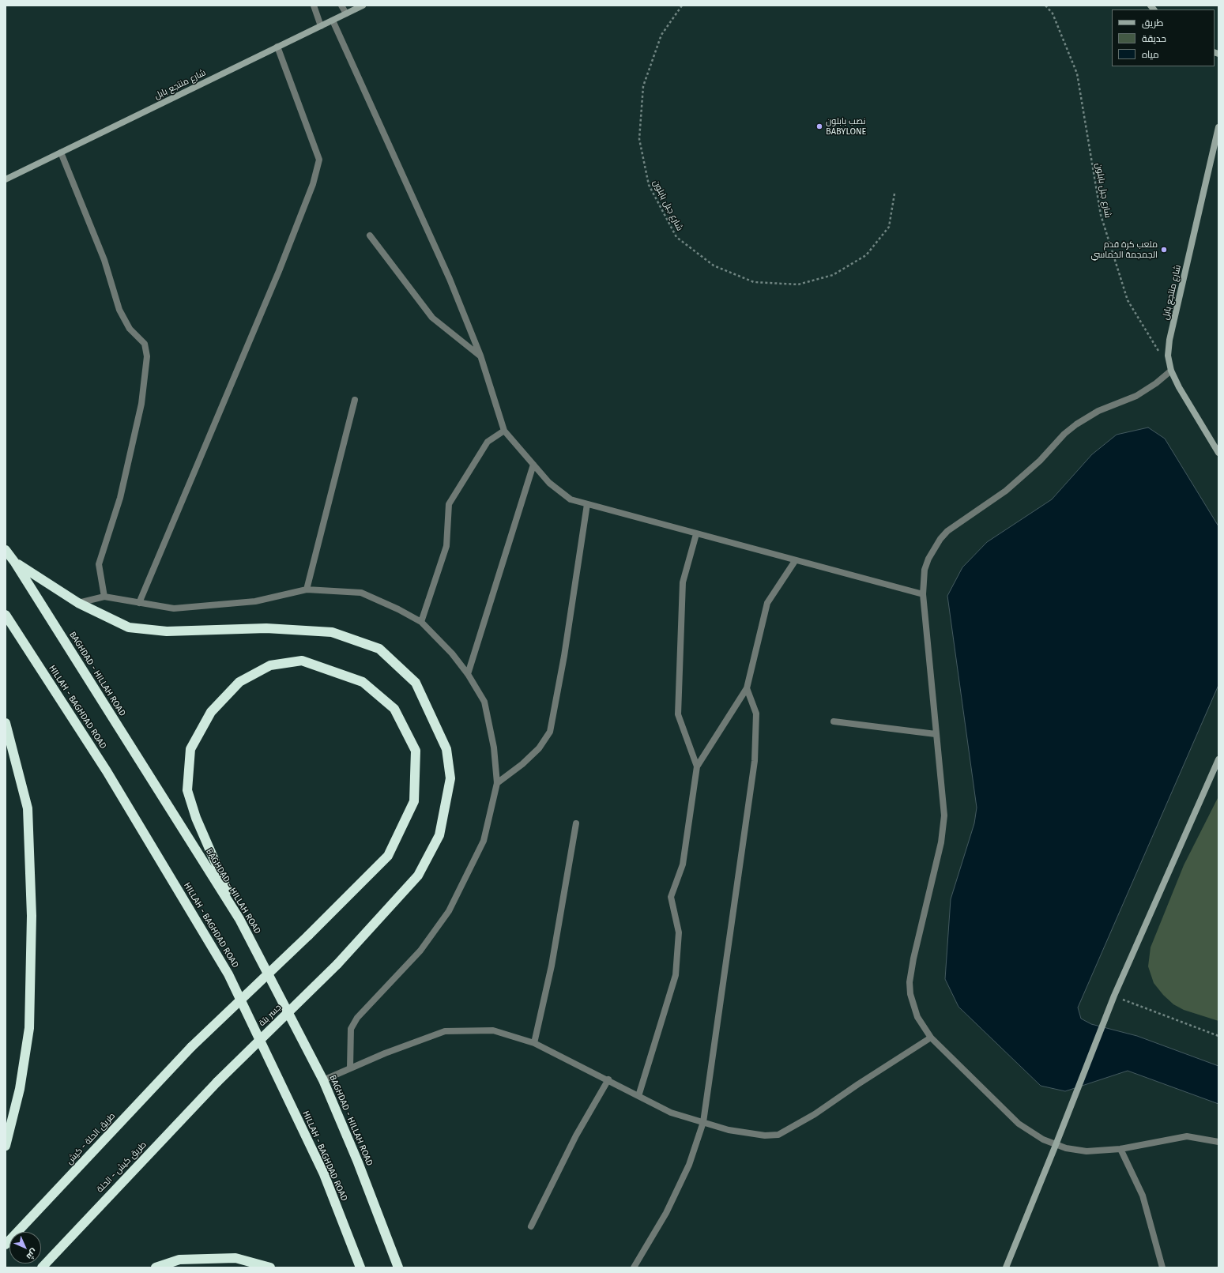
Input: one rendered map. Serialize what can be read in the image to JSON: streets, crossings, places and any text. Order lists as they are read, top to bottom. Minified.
{"streets":{"highway":["BAGHDAD - HILLAH ROAD","HILLAH - BAGHDAD ROAD","جسر بتة","طريق الحلة - كيش","طريق كيش - الحلة"],"street":["شارع منتجع بابل"],"path":["شارع جبل بابلون"]},"crossings":[["شارع منتجع بابل","شارع جبل بابلون"],["BAGHDAD - HILLAH ROAD","جسر بتة"],["BAGHDAD - HILLAH ROAD","طريق الحلة - كيش"],["جسر بتة","طريق كيش - الحلة"]],"places":["نصب بابلون BABYLONE","ملعب كرة قدم الجمجمة الخماسي"],"legend":["طريق","حديقة","مياه"],"north":"bottom right"}
